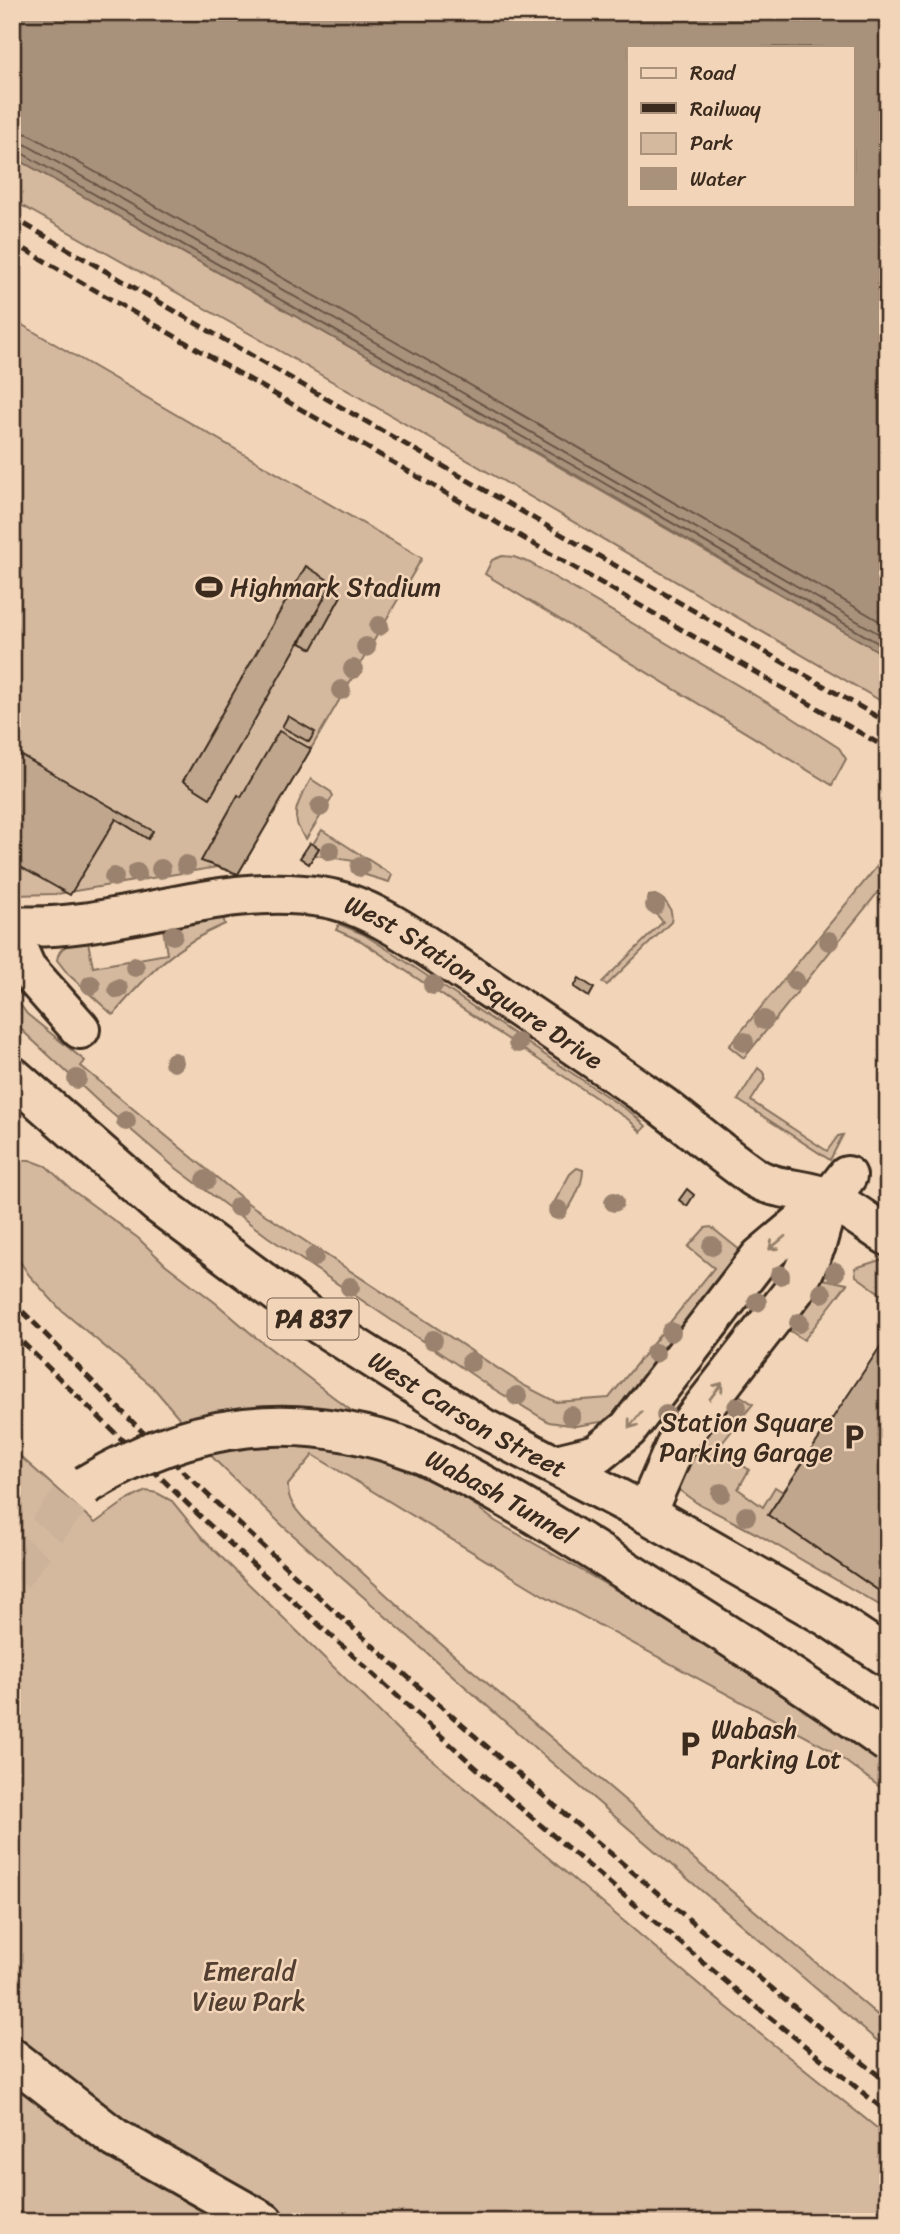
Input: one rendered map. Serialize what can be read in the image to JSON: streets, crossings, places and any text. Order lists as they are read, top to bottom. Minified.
{"streets":{"street":["West Station Square Drive","PA 837","West Carson Street","Wabash Tunnel"]},"parks":["Emerald View Park"],"places":{"sports":["Highmark Stadium"],"parking":["Station Square Parking Garage","Wabash Parking Lot"]},"legend":["Road","Railway","Park","Water"]}
